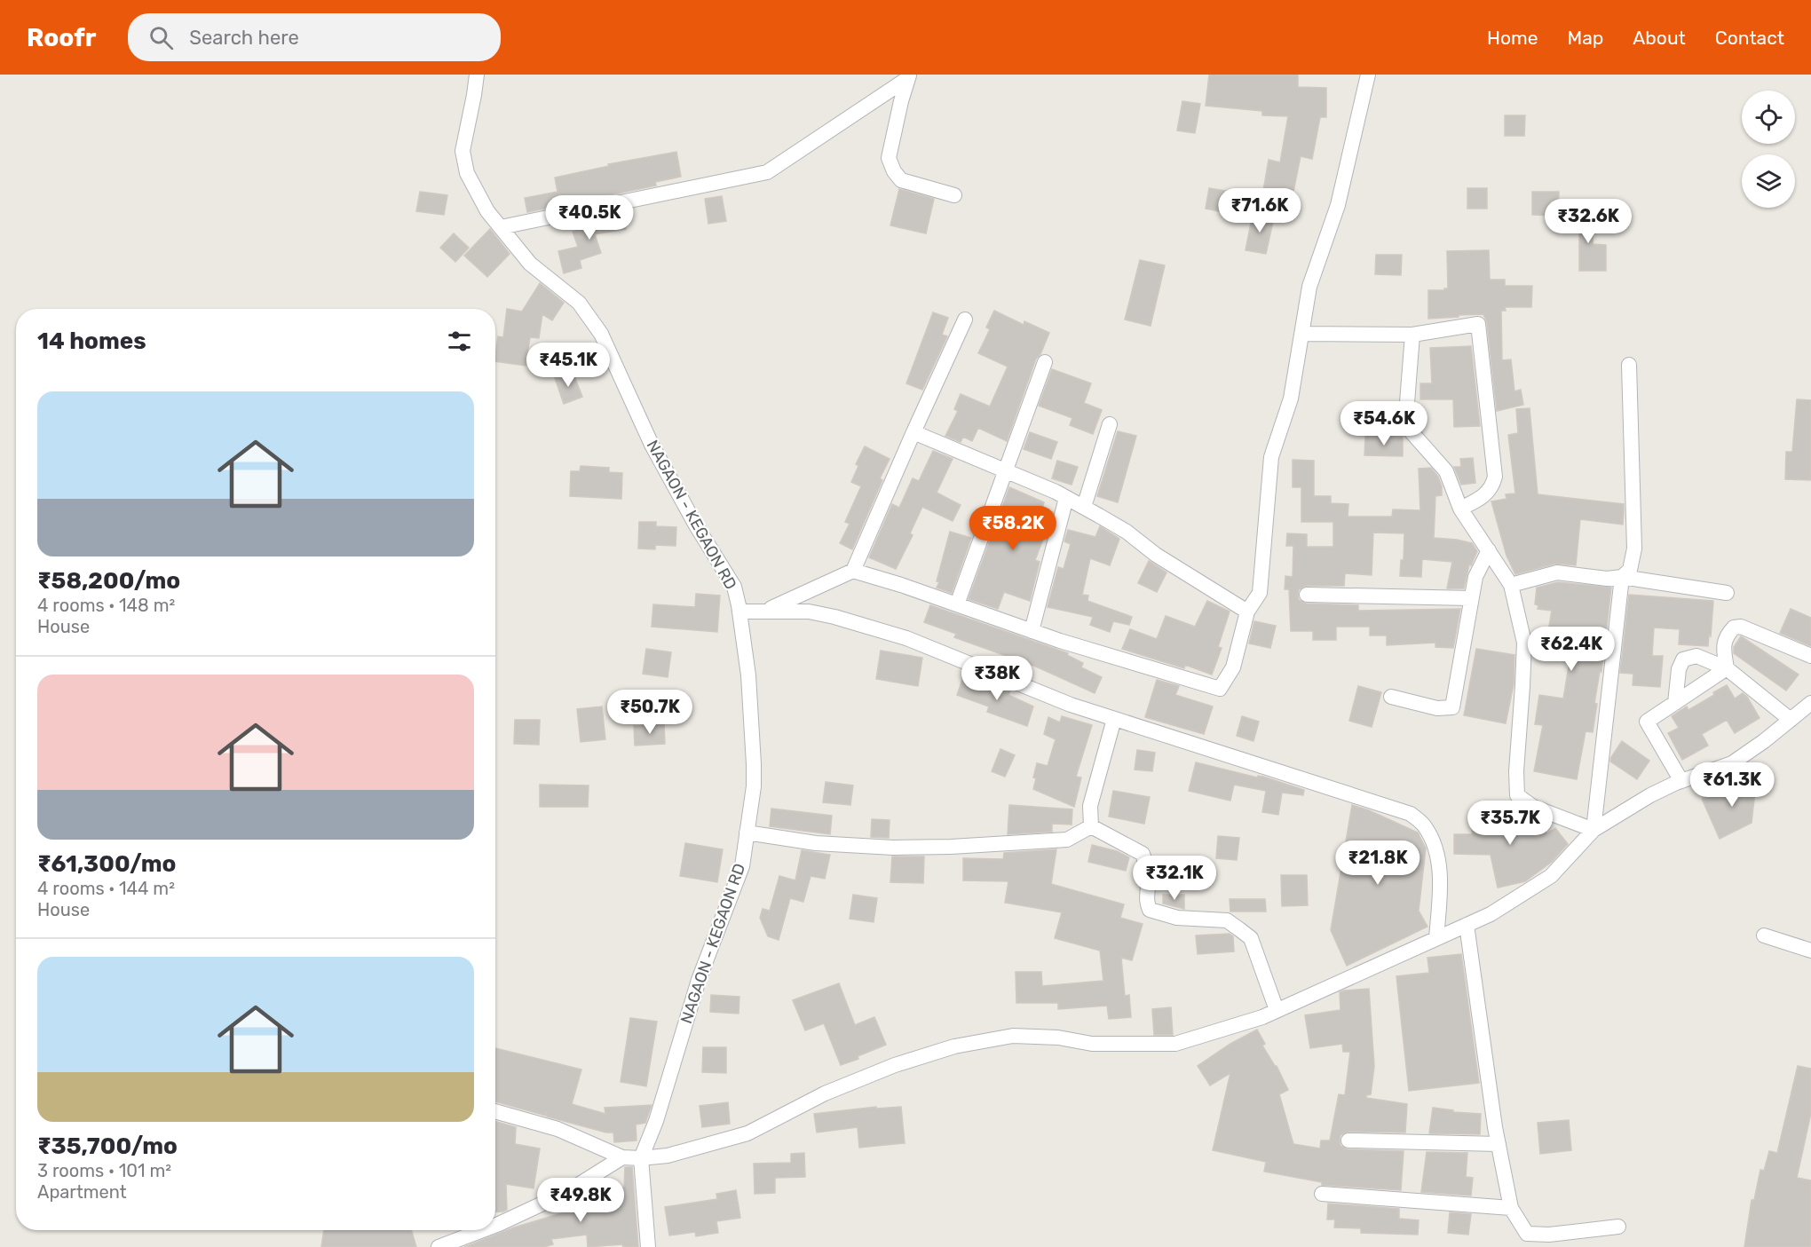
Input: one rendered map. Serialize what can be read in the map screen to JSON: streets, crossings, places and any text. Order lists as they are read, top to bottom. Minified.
{"streets":{"street":["NAGAON - KEGAON RD"]},"page":{"header":"Roofr","search":"Search here","nav":["Home","Map","About","Contact"],"price":["₹71.6K","₹40.5K","₹32.6K","₹45.1K","₹54.6K","₹58.2K","₹62.4K","₹38K","₹50.7K","₹61.3K","₹35.7K","₹21.8K","₹32.1K","₹49.8K"],"heading":"14 homes","list":[{"name":"₹58,200/mo","note":"4 rooms · 148 m² · House"},{"name":"₹61,300/mo","note":"4 rooms · 144 m² · House"},{"name":"₹35,700/mo","note":"3 rooms · 101 m² · Apartment"}]}}
